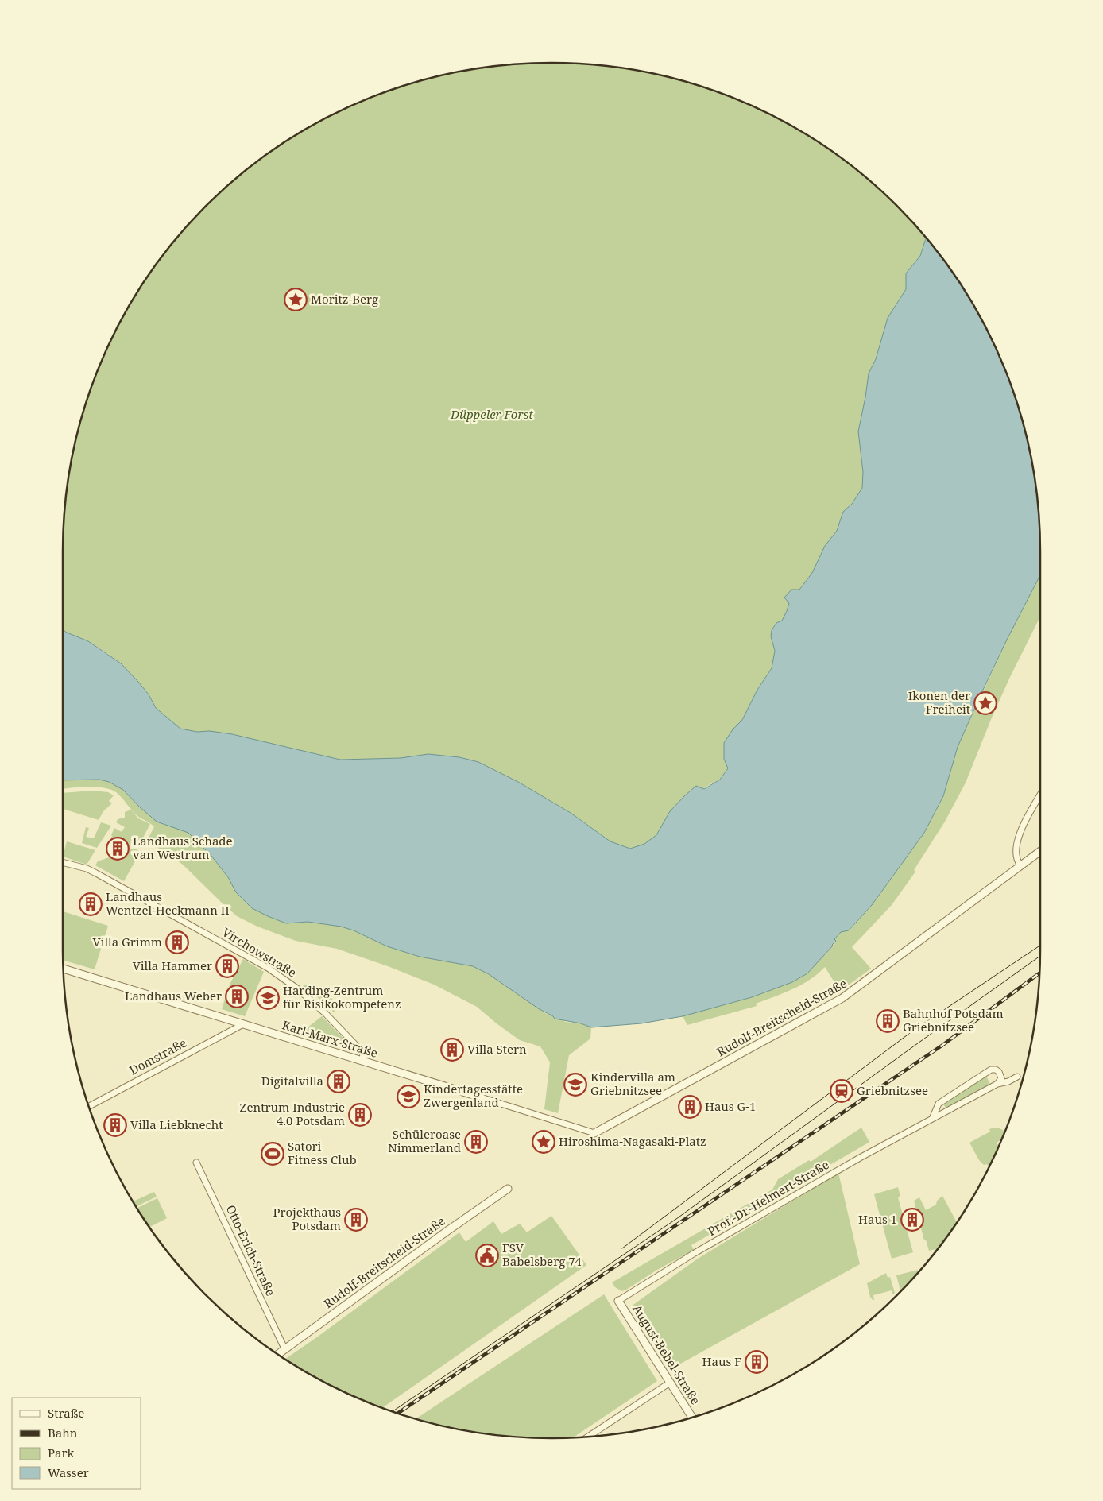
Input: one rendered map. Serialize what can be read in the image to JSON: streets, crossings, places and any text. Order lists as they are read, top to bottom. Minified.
{"streets":{"street":["Virchowstraße","Rudolf-Breitscheid-Straße","Karl-Marx-Straße","Domstraße","Prof.-Dr.-Helmert-Straße","Otto-Erich-Straße","August-Bebel-Straße"]},"crossings":[["Virchowstraße","Karl-Marx-Straße"],["Rudolf-Breitscheid-Straße","Karl-Marx-Straße"],["Rudolf-Breitscheid-Straße","Otto-Erich-Straße"],["Karl-Marx-Straße","Domstraße"],["Prof.-Dr.-Helmert-Straße","August-Bebel-Straße"]],"parks":["Düppeler Forst"],"places":{"place":["Moritz-Berg","Ikonen der Freiheit","Hiroshima-Nagasaki-Platz"],"building":["Landhaus Schade van Westrum","Landhaus Wentzel-Heckmann II","Villa Grimm","Villa Hammer","Landhaus Weber","Bahnhof Potsdam Griebnitzsee","Villa Stern","Digitalvilla","Haus G-1","Zentrum Industrie 4.0 Potsdam","Villa Liebknecht","Schüleroase Nimmerland","Projekthaus Potsdam","Haus 1","Haus F"],"school or university":["Harding-Zentrum für Risikokompetenz","Kindervilla am Griebnitzsee","Kindertagesstätte Zwergenland"],"station":["Griebnitzsee"],"sports":["Satori Fitness Club"],"public building":["FSV Babelsberg 74"]},"legend":["Straße","Bahn","Park","Wasser"]}
